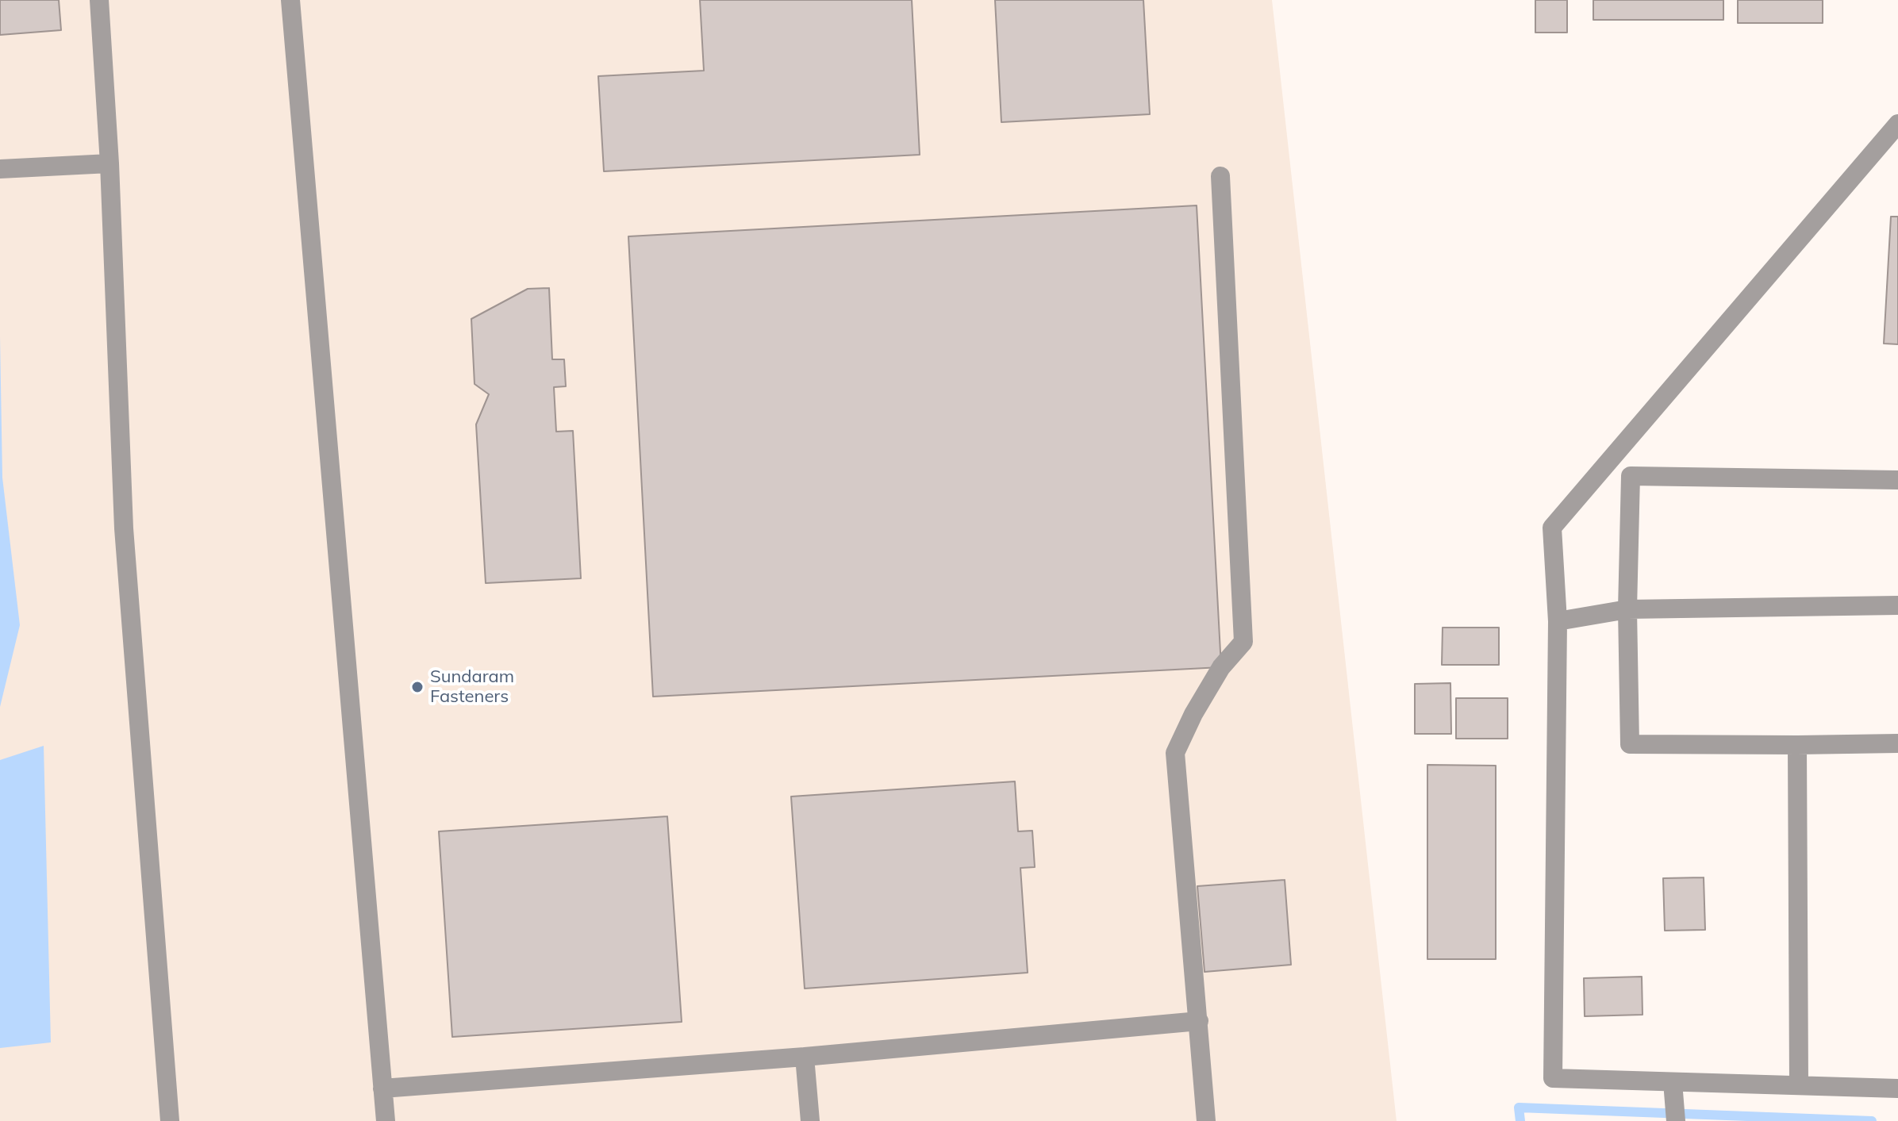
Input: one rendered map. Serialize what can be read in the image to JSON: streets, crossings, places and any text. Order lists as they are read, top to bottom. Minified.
{"places":["Sundaram Fasteners"]}
